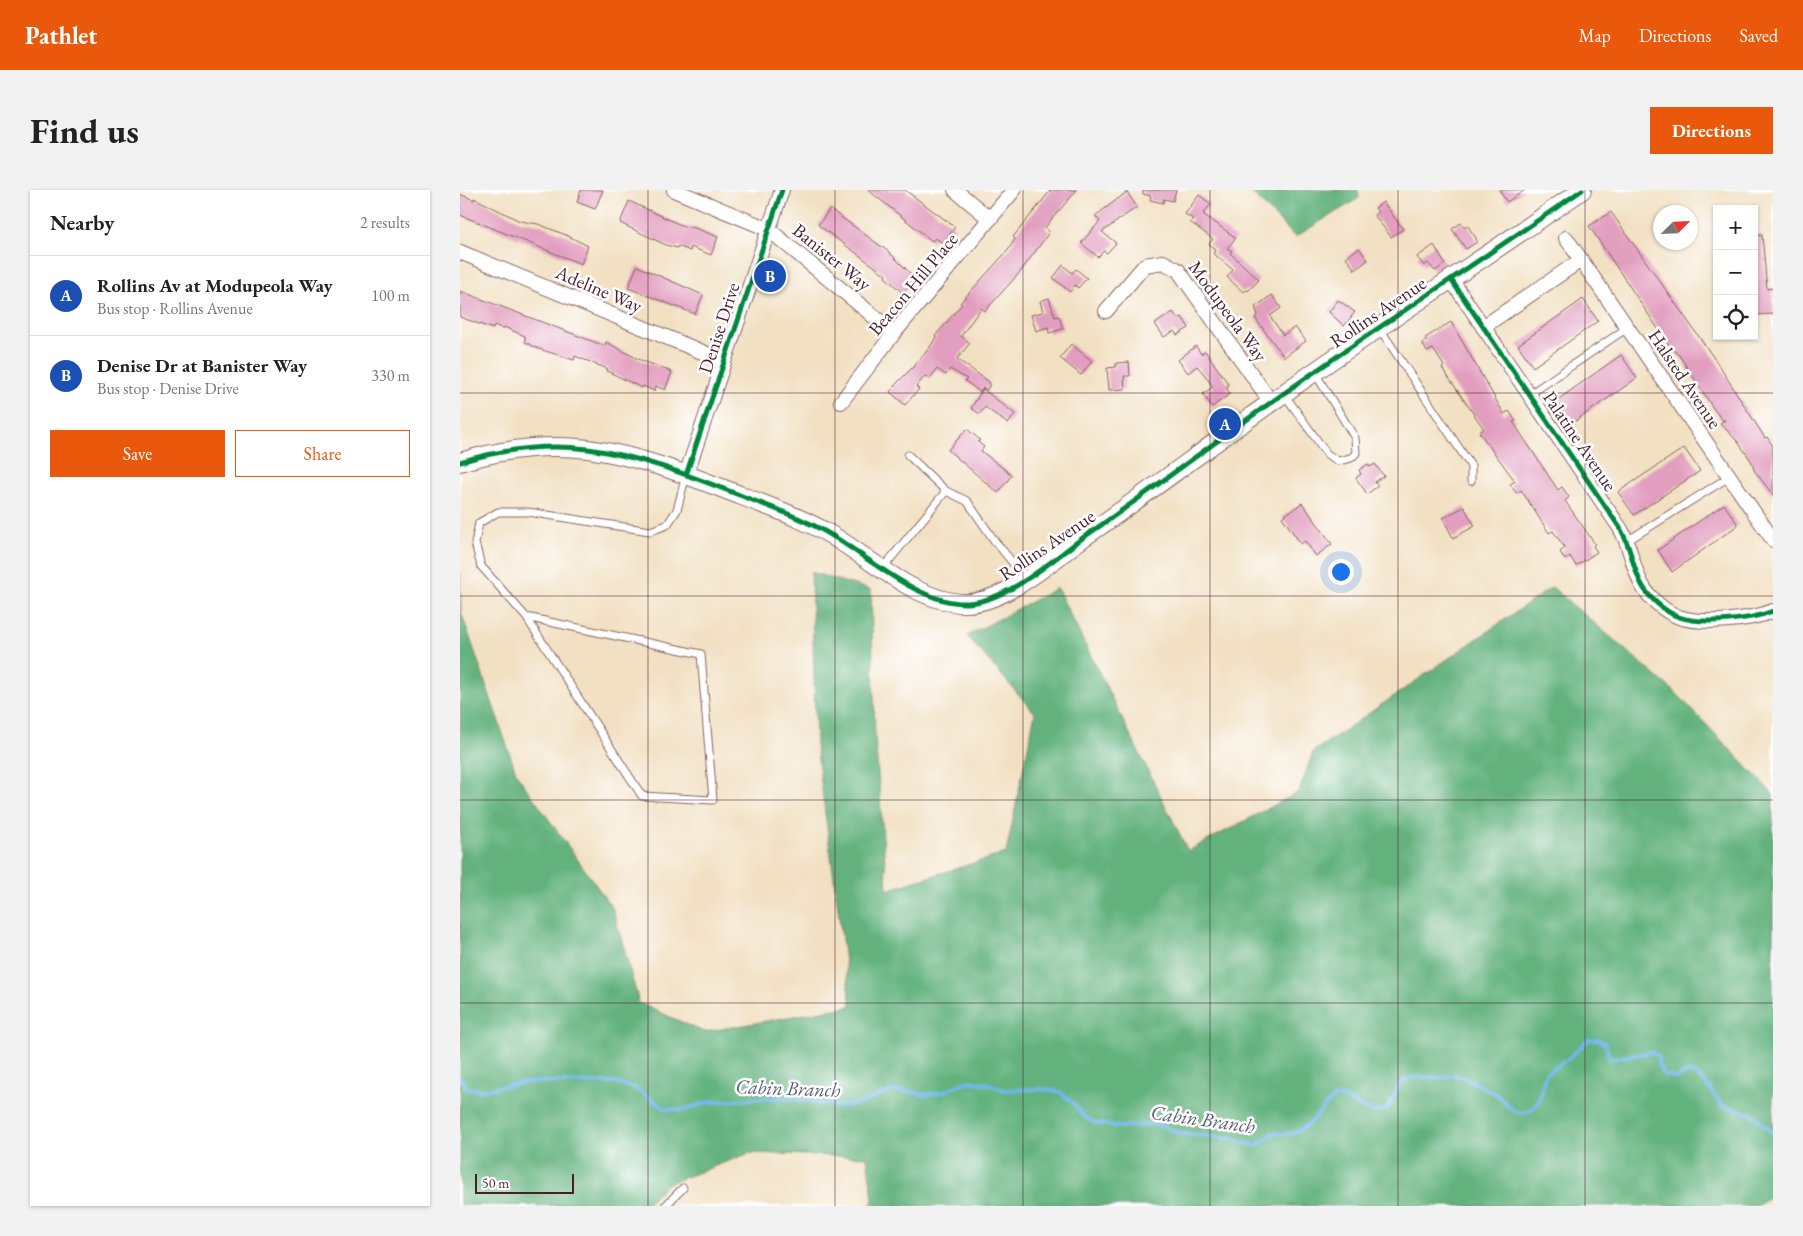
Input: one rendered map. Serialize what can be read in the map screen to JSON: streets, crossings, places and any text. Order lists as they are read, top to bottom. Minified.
{"streets":{"street":["Banister Way","Beacon Hill Place","Adeline Way","Modupeola Way","Rollins Avenue","Denise Drive","Halsted Avenue","Palatine Avenue"]},"crossings":[["Banister Way","Beacon Hill Place"],["Banister Way","Denise Drive"],["Adeline Way","Denise Drive"],["Modupeola Way","Rollins Avenue"],["Rollins Avenue","Denise Drive"],["Rollins Avenue","Palatine Avenue"]],"water":["Cabin Branch"],"scale_bar":"50 m","north":"top right","page":{"header":"Pathlet","nav":["Map","Directions","Saved"],"buttons":["Directions",["Save","Share"]],"title":"Find us","heading":["Nearby","2 results"],"map_buttons":["+","−"],"list":[{"mark":"A","name":"Rollins Av at Modupeola Way","note":"Bus stop · Rollins Avenue","value":"100 m"},{"mark":"B","name":"Denise Dr at Banister Way","note":"Bus stop · Denise Drive","value":"330 m"}],"pins":["B","A"],"scale":"50 m"}}
